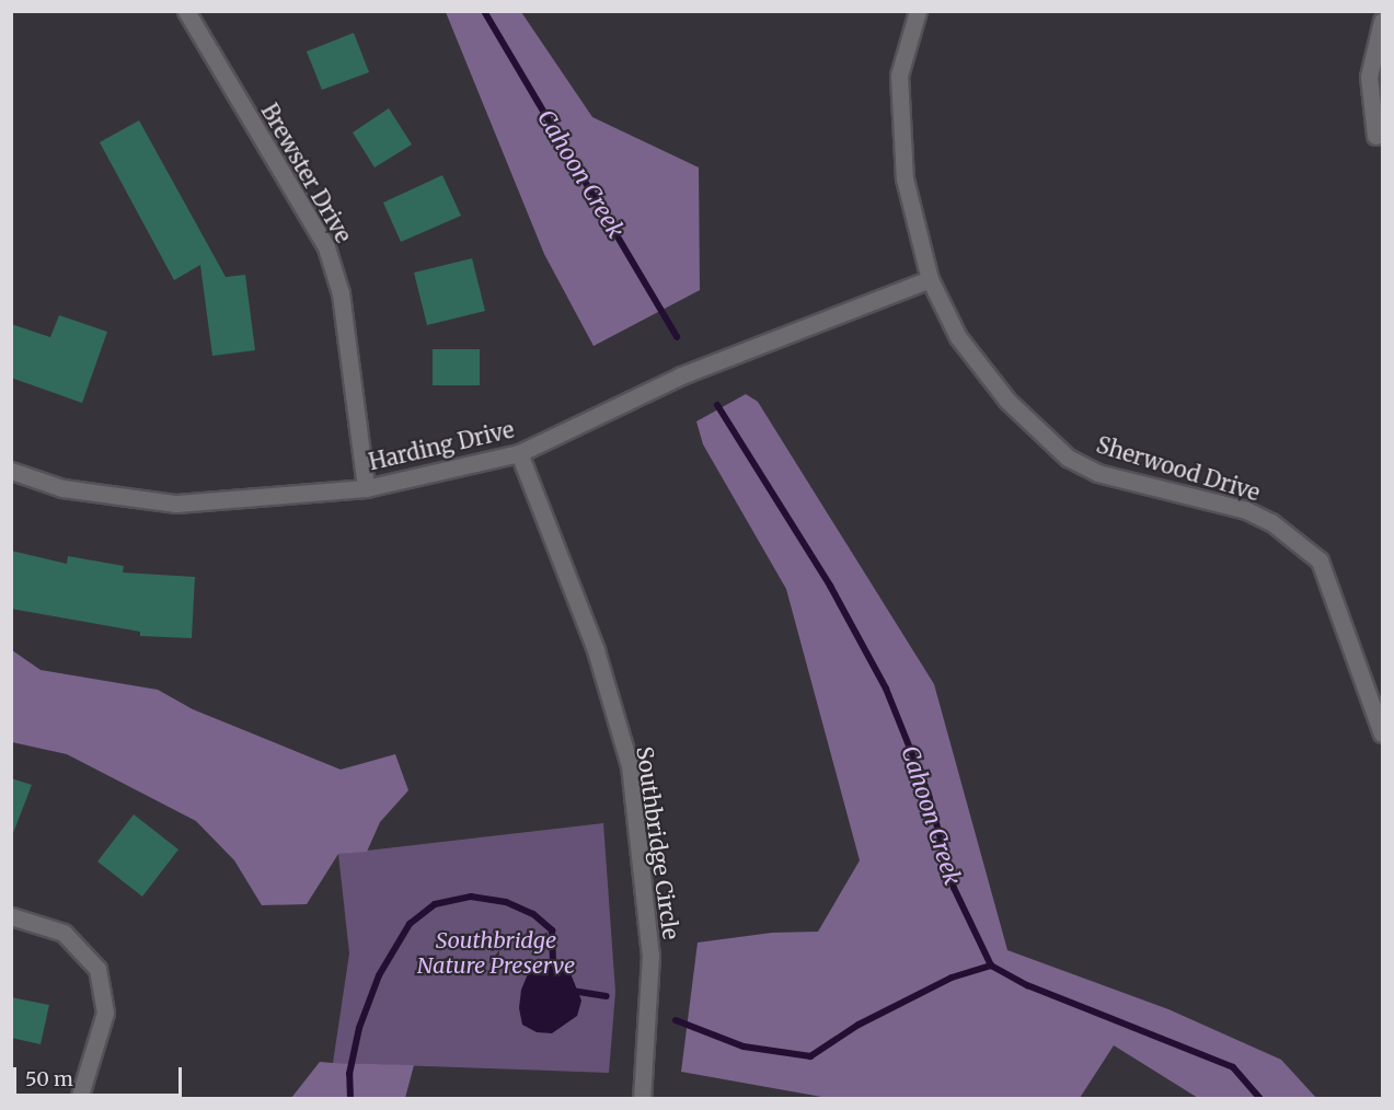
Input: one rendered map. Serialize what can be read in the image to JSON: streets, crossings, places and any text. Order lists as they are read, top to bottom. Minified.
{"streets":{"street":["Brewster Drive","Harding Drive","Sherwood Drive","Southbridge Circle"]},"crossings":[["Brewster Drive","Harding Drive"],["Harding Drive","Sherwood Drive"],["Harding Drive","Southbridge Circle"]],"water":["Cahoon Creek"],"parks":["Southbridge Nature Preserve"],"scale_bar":"50 m"}
